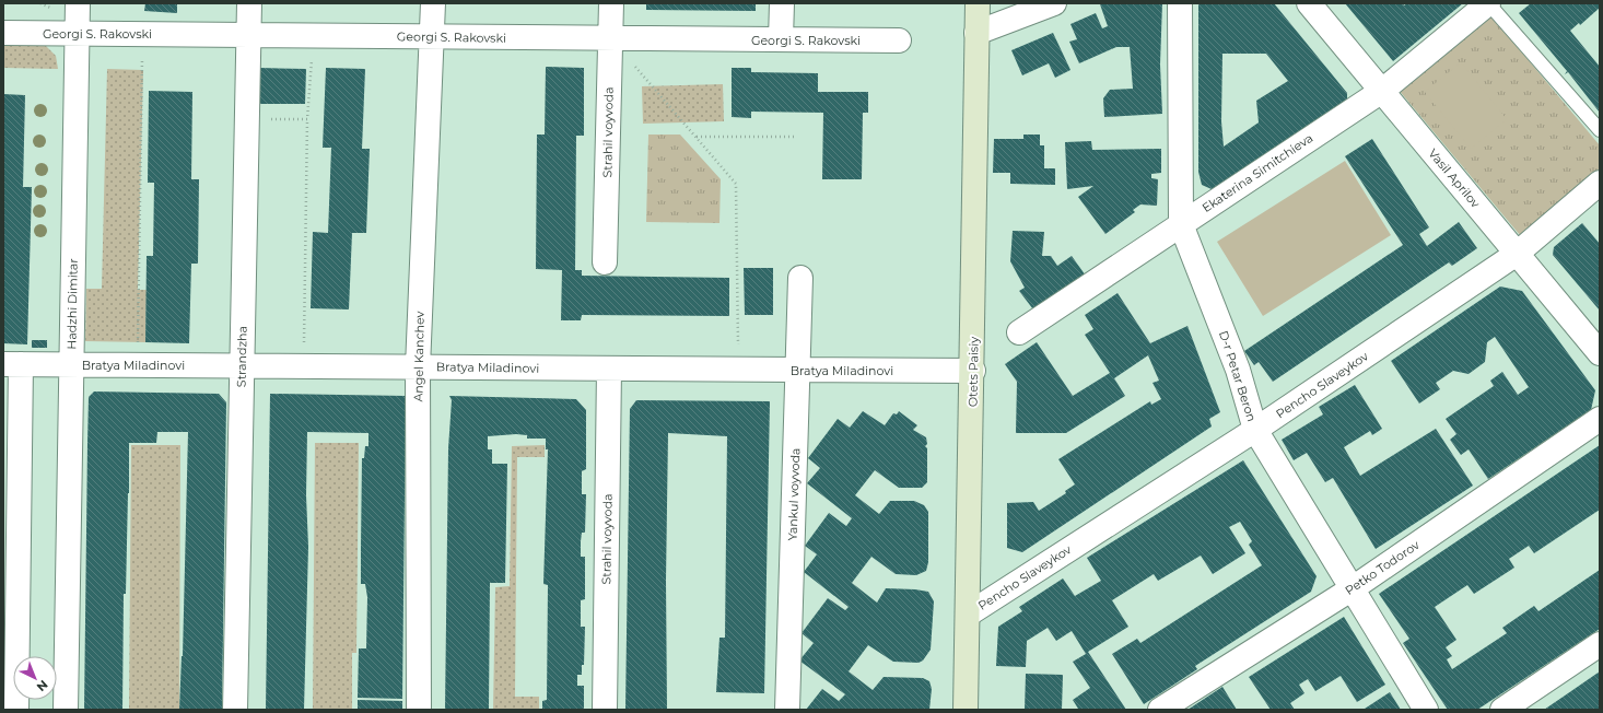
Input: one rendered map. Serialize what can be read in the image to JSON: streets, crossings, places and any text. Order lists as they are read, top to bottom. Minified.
{"streets":{"street":["Georgi S. Rakovski","Strahil voyvoda","Ekaterina Simitchieva","Vasil Aprilov","Hadzhi Dimitar","Strandzha","Angel Kanchev","Bratya Miladinovi","Otets Paisiy","D-r Petar Beron","Pencho Slaveykov","Yankul voyvoda","Petko Todorov"]},"crossings":[["Georgi S. Rakovski","Strahil voyvoda"],["Georgi S. Rakovski","Hadzhi Dimitar"],["Georgi S. Rakovski","Strandzha"],["Georgi S. Rakovski","Angel Kanchev"],["Strahil voyvoda","Bratya Miladinovi"],["Ekaterina Simitchieva","Vasil Aprilov"],["Ekaterina Simitchieva","D-r Petar Beron"],["Vasil Aprilov","Pencho Slaveykov"],["Hadzhi Dimitar","Bratya Miladinovi"],["Strandzha","Bratya Miladinovi"],["Angel Kanchev","Bratya Miladinovi"],["Bratya Miladinovi","Otets Paisiy"],["Bratya Miladinovi","Yankul voyvoda"],["Otets Paisiy","Pencho Slaveykov"],["D-r Petar Beron","Pencho Slaveykov"],["D-r Petar Beron","Petko Todorov"]],"north":"bottom right"}
